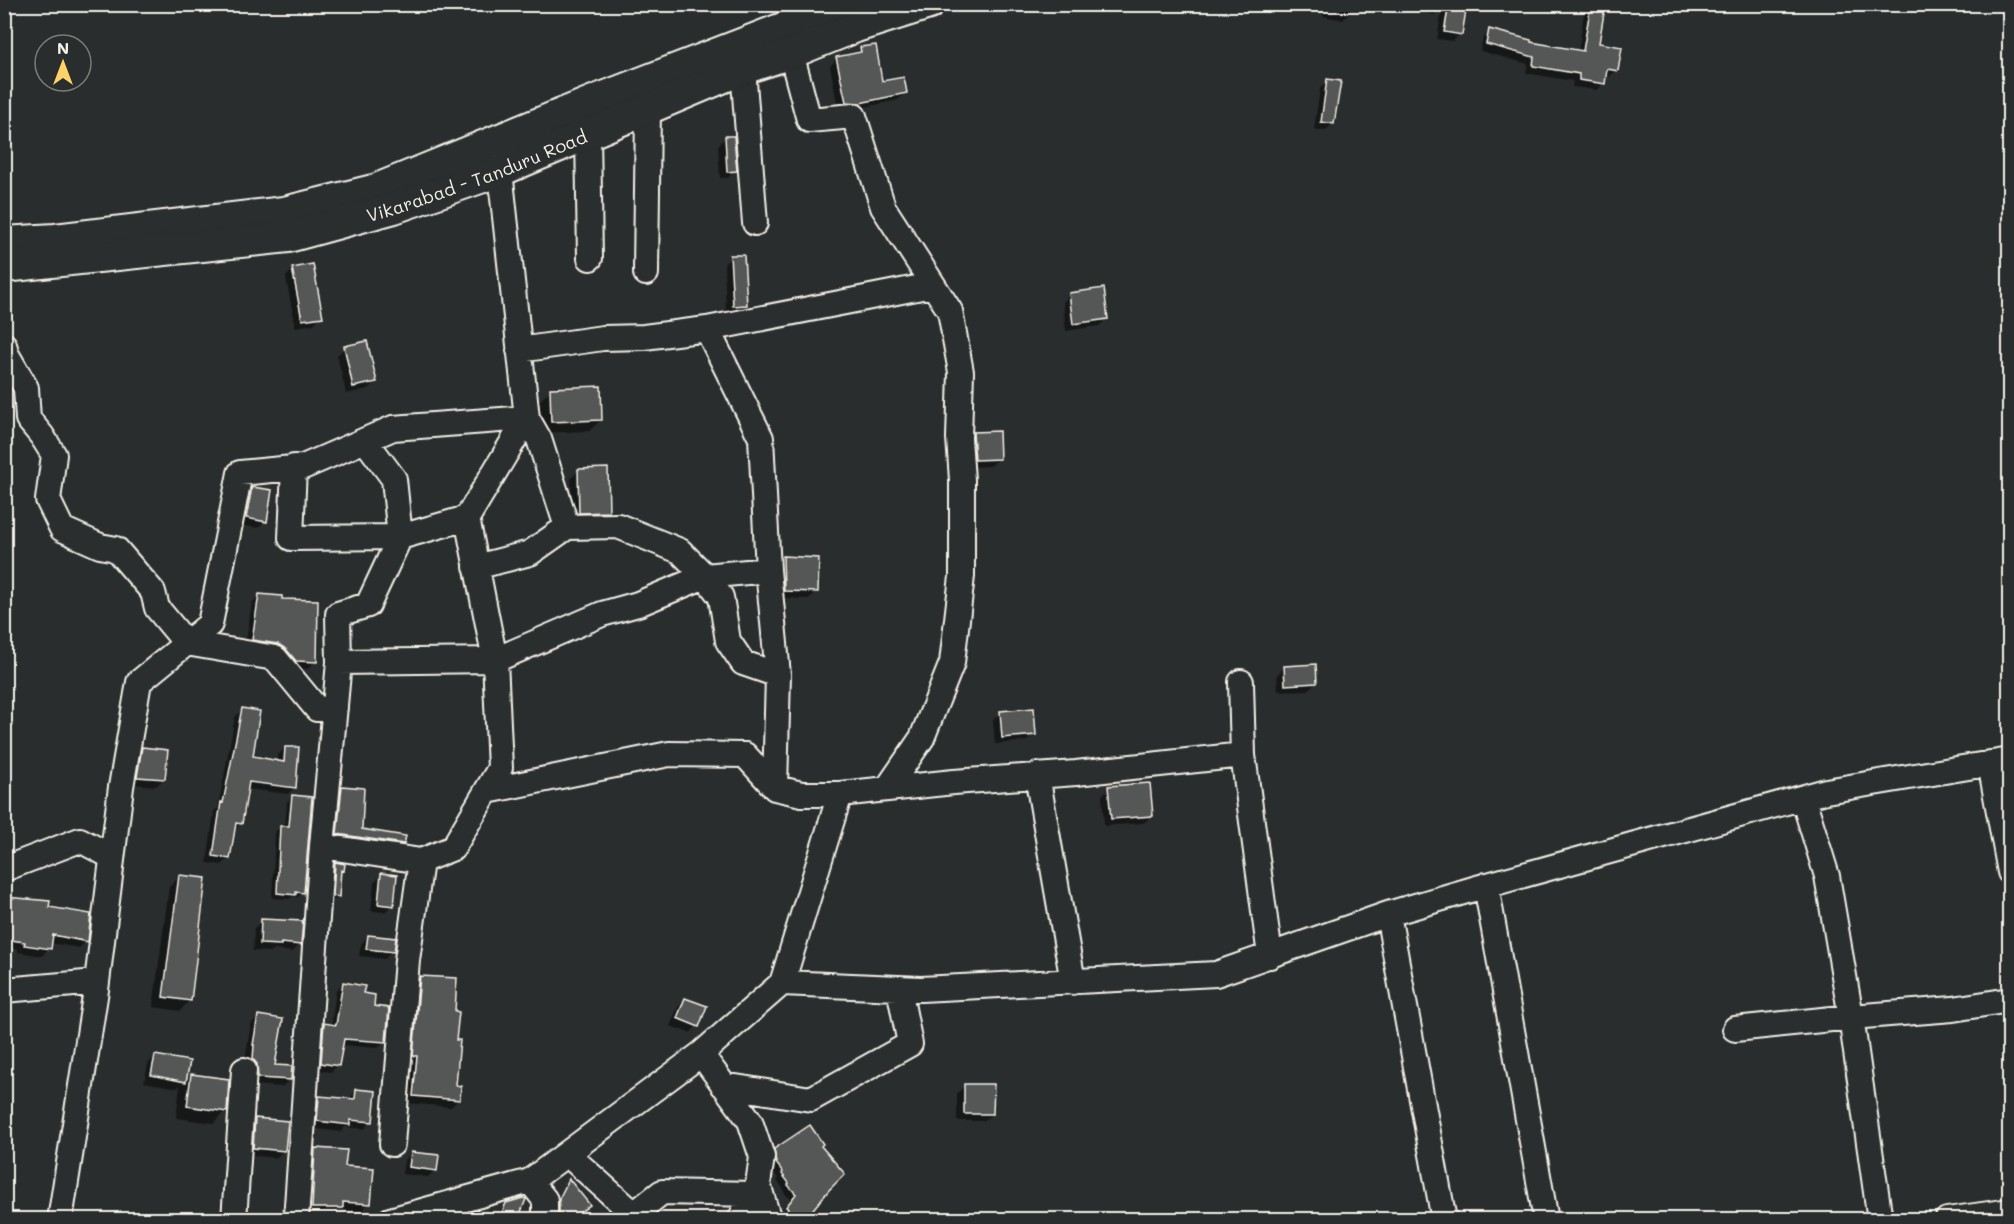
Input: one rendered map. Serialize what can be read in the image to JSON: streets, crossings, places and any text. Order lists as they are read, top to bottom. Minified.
{"streets":{"main road":["Vikarabad - Tanduru Road"]},"north":"top"}
